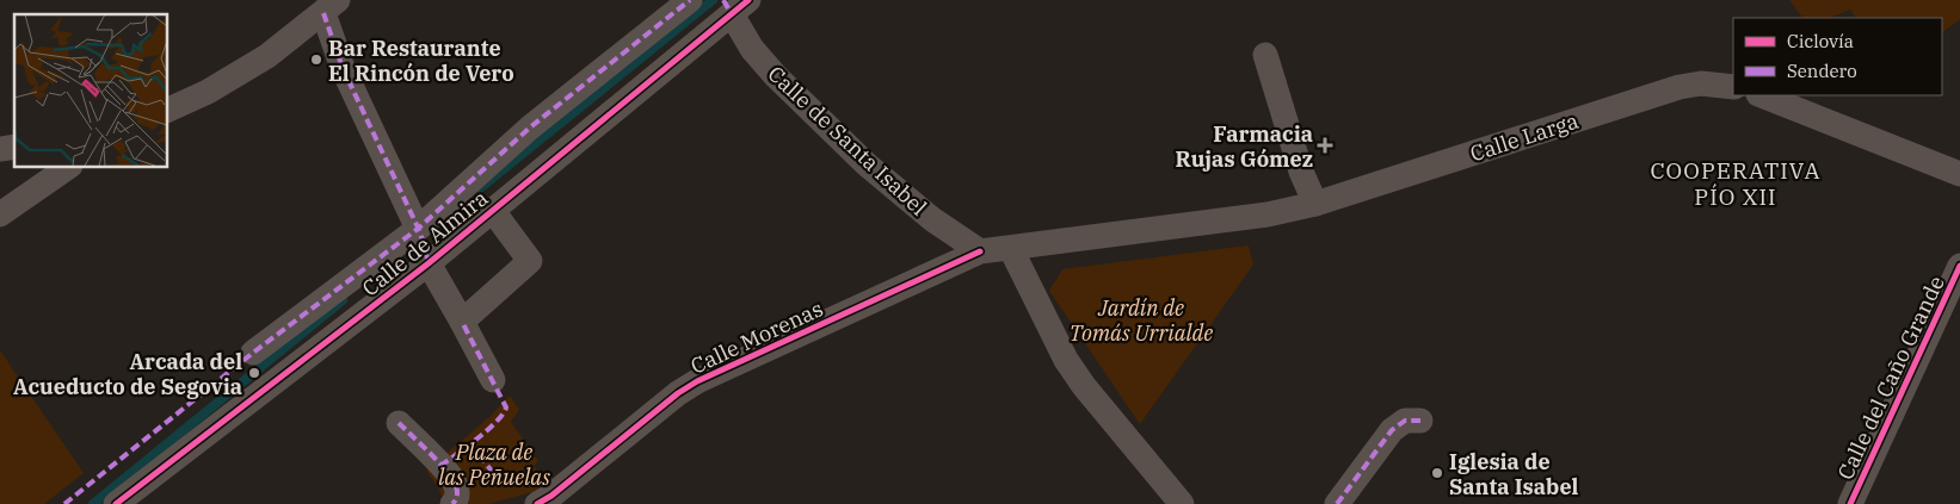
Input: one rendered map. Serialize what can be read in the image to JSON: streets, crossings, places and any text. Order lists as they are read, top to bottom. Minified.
{"streets":{"street":["Calle Larga","Calle de Santa Isabel","Calle de Almira","Calle Morenas","Calle del Caño Grande"]},"crossings":[["Calle Larga","Calle de Santa Isabel"],["Calle Larga","Calle Morenas"],["Calle de Santa Isabel","Calle de Almira"],["Calle de Santa Isabel","Calle Morenas"]],"districts":["COOPERATIVA PÍO XII"],"parks":["Jardín de Tomás Urrialde","Plaza de las Peñuelas"],"places":{"other":["Bar Restaurante El Rincón de Vero","Arcada del Acueducto de Segovia","Iglesia de Santa Isabel"],"health":["Farmacia Rujas Gómez"]},"legend":["Ciclovía","Sendero"]}
